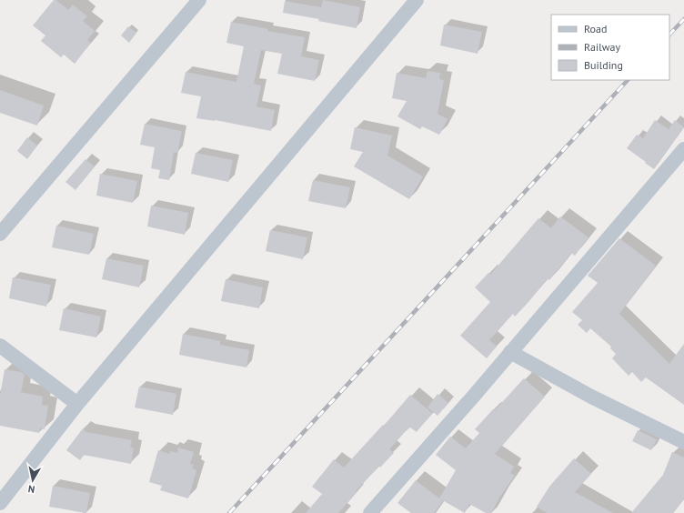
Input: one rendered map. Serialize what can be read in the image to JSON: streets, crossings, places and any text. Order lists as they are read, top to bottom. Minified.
{"legend":["Road","Railway","Building"],"north":"bottom"}
